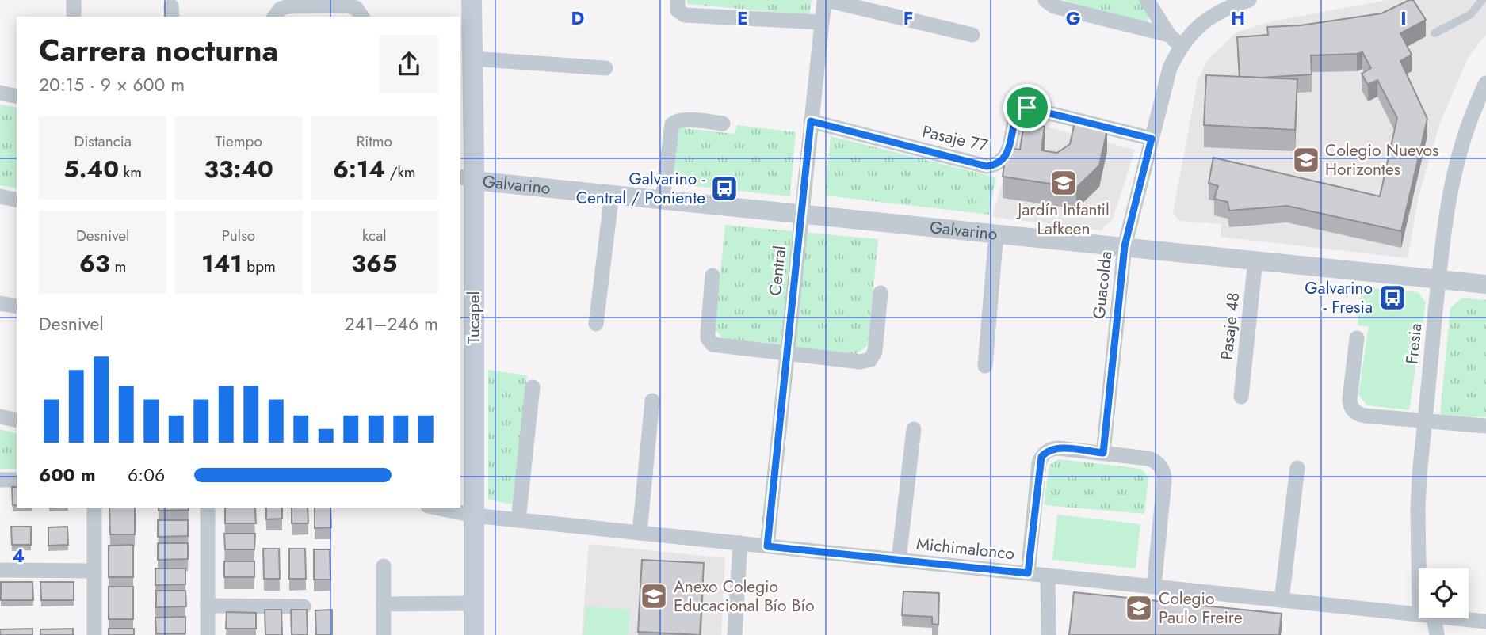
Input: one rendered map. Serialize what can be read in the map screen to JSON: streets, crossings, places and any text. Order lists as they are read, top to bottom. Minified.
{"streets":{"main road":["Tucapel"],"street":["Pasaje 77","Galvarino","Central","Guacolda","Pasaje 48","Fresia","Michimalonco"]},"crossings":[["Pasaje 77","Central"],["Pasaje 77","Guacolda"],["Galvarino","Central"],["Galvarino","Guacolda"],["Galvarino","Tucapel"],["Galvarino","Pasaje 48"],["Galvarino","Fresia"],["Central","Michimalonco"],["Tucapel","Michimalonco"]],"places":{"school or university":["Colegio Nuevos Horizontes","Jardín Infantil Lafkeen","Anexo Colegio Educacional Bío Bío","Colegio Paulo Freire"],"bus stop":["Galvarino - Central / Poniente","Galvarino - Fresia"]},"page":{"heading":["Carrera nocturna","20:15 · 9 × 600 m"],"stats":[["Distancia","5.40 km"],["Tiempo","33:40"],["Ritmo","6:14 /km"],["Desnivel","63 m"],["Pulso","141 bpm"],["kcal","365"]],"chart":["Desnivel","241–246 m"],"list":[{"name":"600 m","note":"6:06"}]},"grid":{"columns":["D","E","F","G","H","I"],"rows":["4"]}}
